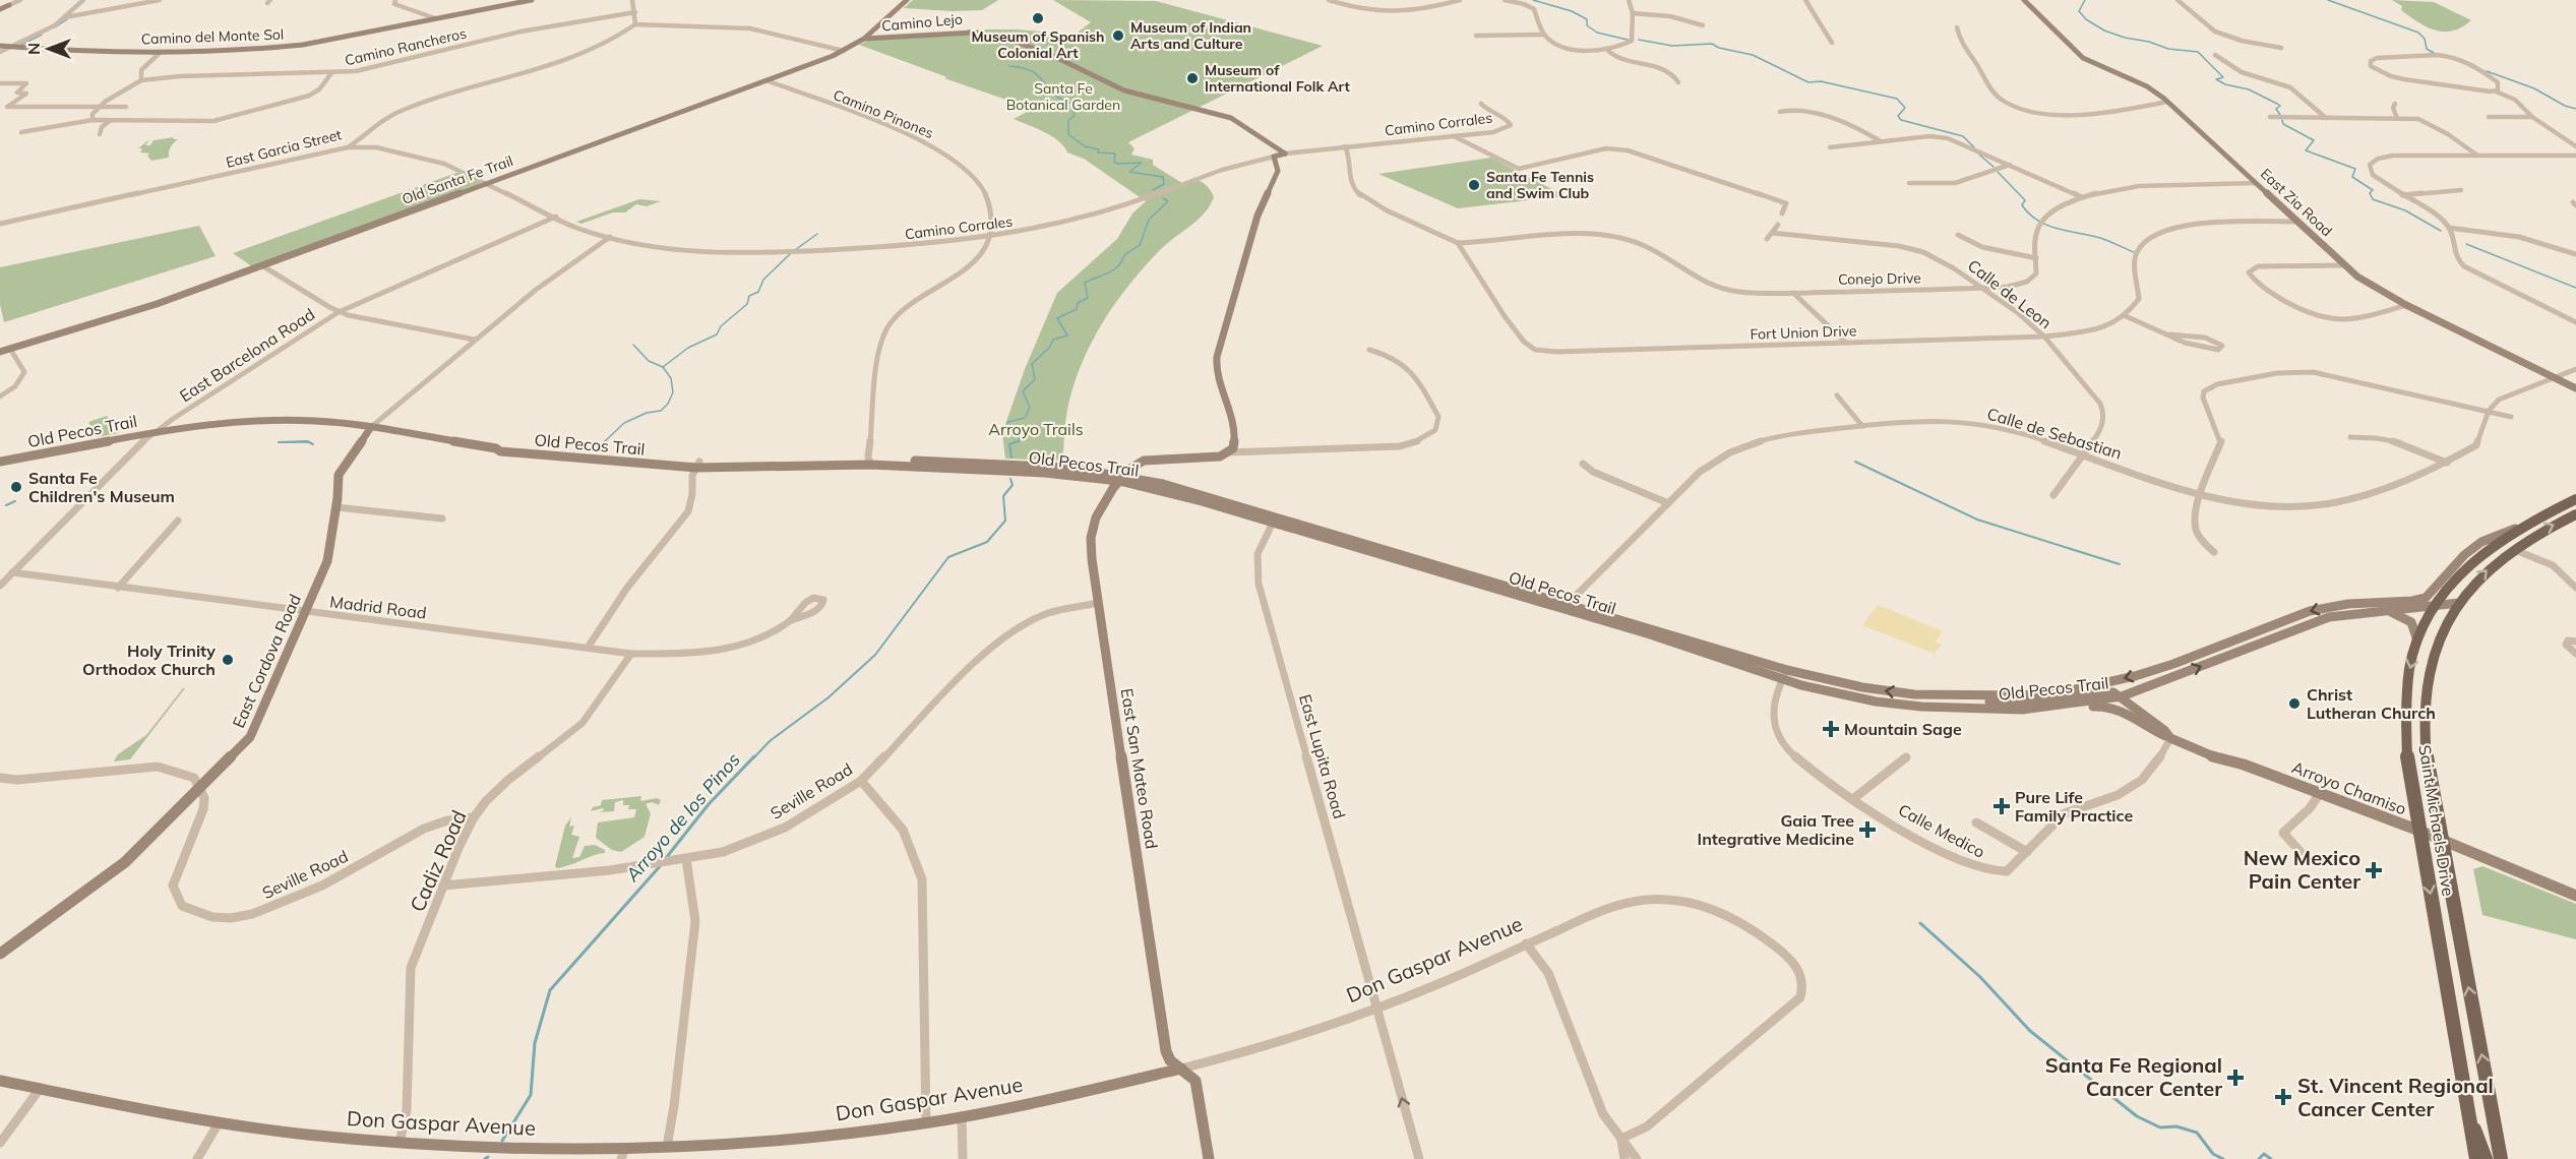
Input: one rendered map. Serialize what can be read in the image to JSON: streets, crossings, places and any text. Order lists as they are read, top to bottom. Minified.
{"streets":{"main road":["Old Pecos Trail","Saint Michaels Drive"],"street":["Camino Lejo","Camino del Monte Sol","Camino Rancheros","Camino Pinones","Camino Corrales","East Garcia Street","Old Santa Fe Trail","East Zia Road","Conejo Drive","Calle de Leon","Fort Union Drive","East Barcelona Road","Calle de Sebastian","Madrid Road","East Cordova Road","East Lupita Road","East San Mateo Road","Arroyo Chamiso","Seville Road","Calle Medico","Cadiz Road","Don Gaspar Avenue"]},"crossings":[["Camino Lejo","Camino Corrales"],["Camino Lejo","Old Santa Fe Trail"],["Camino Pinones","Camino Corrales"],["Camino Pinones","Old Santa Fe Trail"],["Camino Corrales","East Garcia Street"],["Camino Corrales","Old Santa Fe Trail"],["Camino Corrales","Fort Union Drive"],["Camino Corrales","East Barcelona Road"],["East Zia Road","Conejo Drive"],["Conejo Drive","Calle de Leon"],["Conejo Drive","Fort Union Drive"],["Calle de Leon","Fort Union Drive"],["Calle de Leon","Calle de Sebastian"],["East Barcelona Road","Old Pecos Trail"],["East Barcelona Road","Madrid Road"],["Old Pecos Trail","Calle de Sebastian"],["Old Pecos Trail","East Cordova Road"],["Old Pecos Trail","East Lupita Road"],["Old Pecos Trail","East San Mateo Road"],["Old Pecos Trail","Arroyo Chamiso"],["Old Pecos Trail","Saint Michaels Drive"],["Old Pecos Trail","Calle Medico"],["Madrid Road","East Cordova Road"],["Madrid Road","Cadiz Road"],["East Cordova Road","Seville Road"],["East Lupita Road","Don Gaspar Avenue"],["East San Mateo Road","Seville Road"],["East San Mateo Road","Don Gaspar Avenue"],["Arroyo Chamiso","Saint Michaels Drive"],["Arroyo Chamiso","Calle Medico"],["Seville Road","Cadiz Road"],["Cadiz Road","Don Gaspar Avenue"]],"water":["Arroyo de los Pinos"],"parks":["Santa Fe Botanical Garden","Arroyo Trails"],"places":{"other":["Museum of Spanish Colonial Art","Museum of Indian Arts and Culture","Museum of International Folk Art","Santa Fe Tennis and Swim Club","Santa Fe Children's Museum","Holy Trinity Orthodox Church","Christ Lutheran Church"],"health":["Mountain Sage","Pure Life Family Practice","Gaia Tree Integrative Medicine","New Mexico Pain Center","Santa Fe Regional Cancer Center","St. Vincent Regional Cancer Center"]},"north":"left"}
